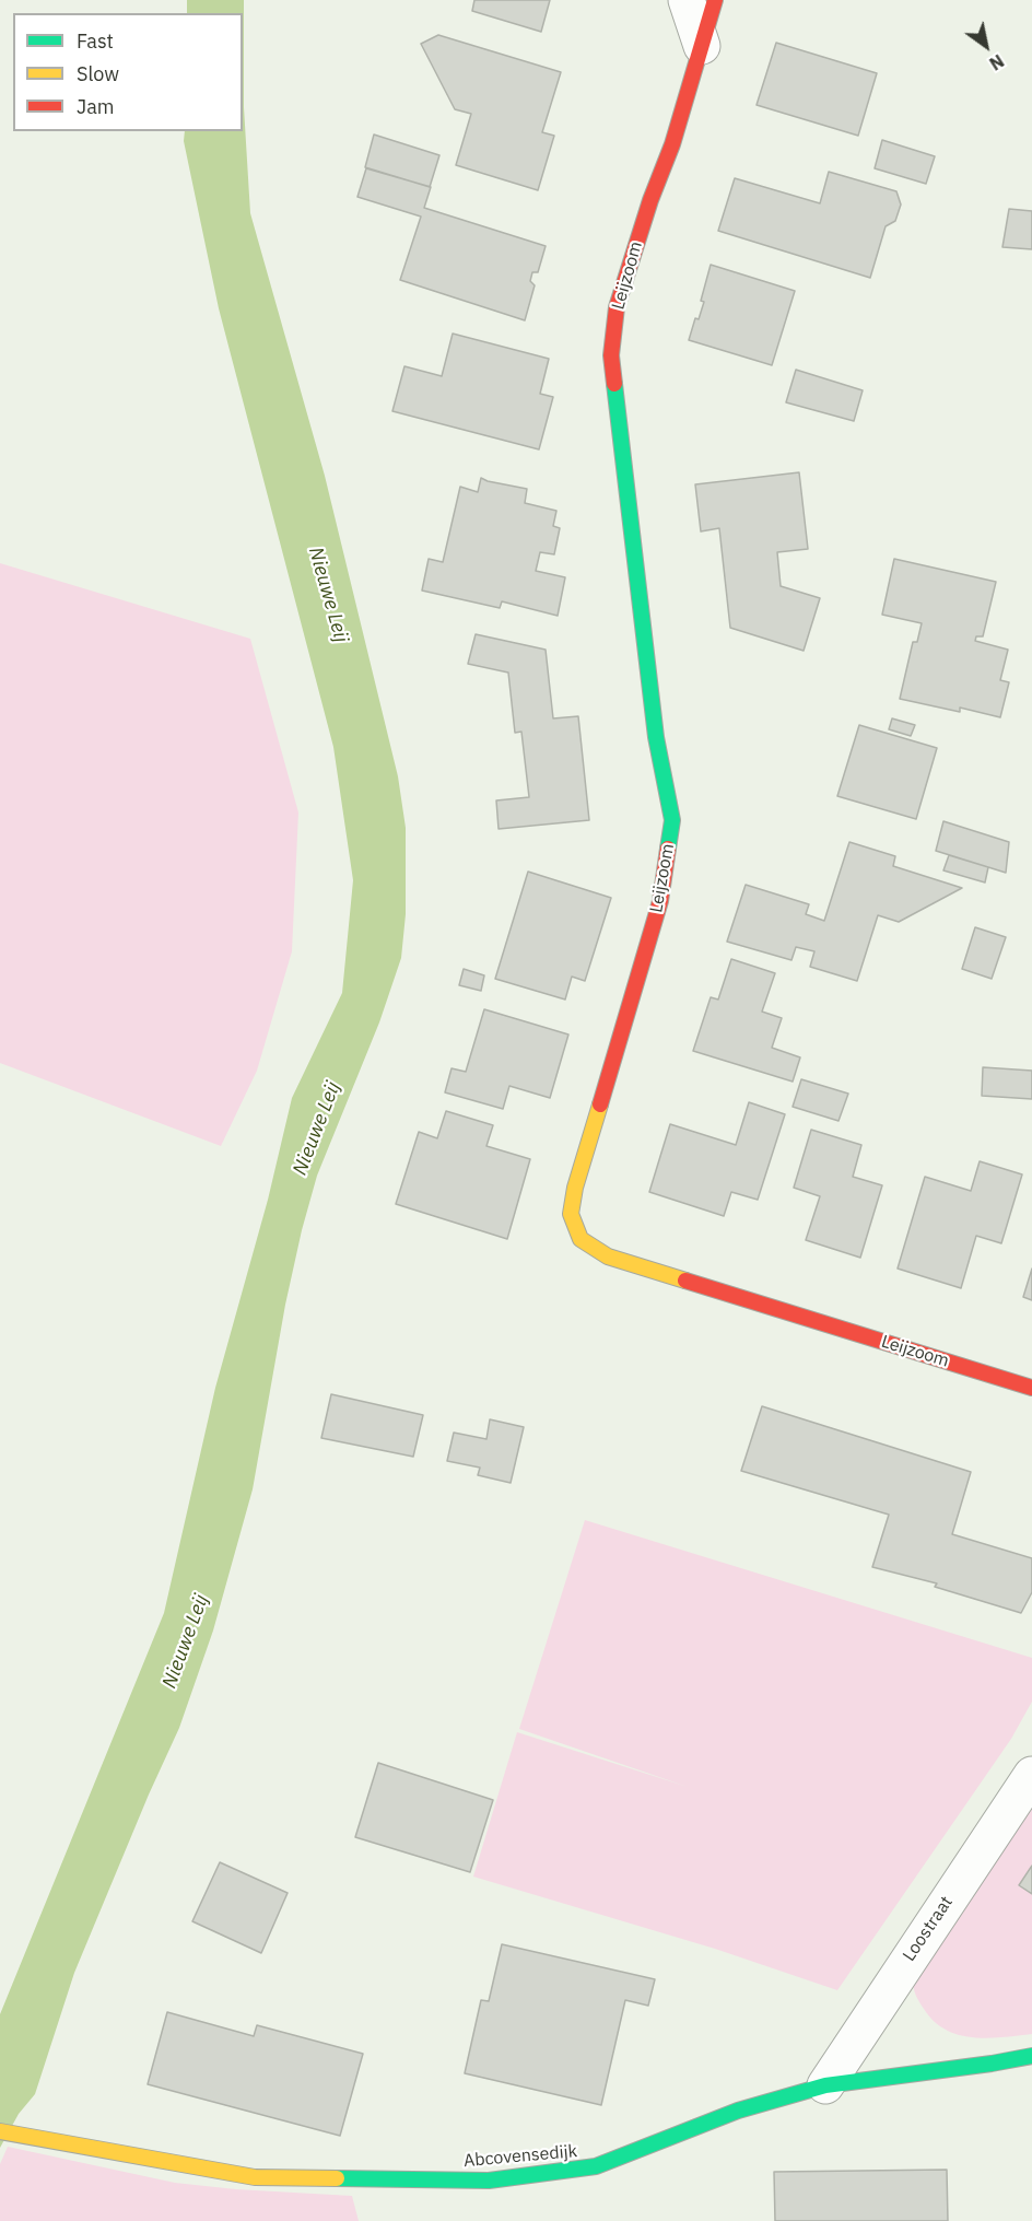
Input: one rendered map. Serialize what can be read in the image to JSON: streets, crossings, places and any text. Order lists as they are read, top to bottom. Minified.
{"streets":{"street":["Leijzoom","Loostraat","Abcovensedijk"]},"crossings":[["Loostraat","Abcovensedijk"]],"water":["Nieuwe Leij"],"legend":["Fast","Slow","Jam"],"north":"bottom right"}
